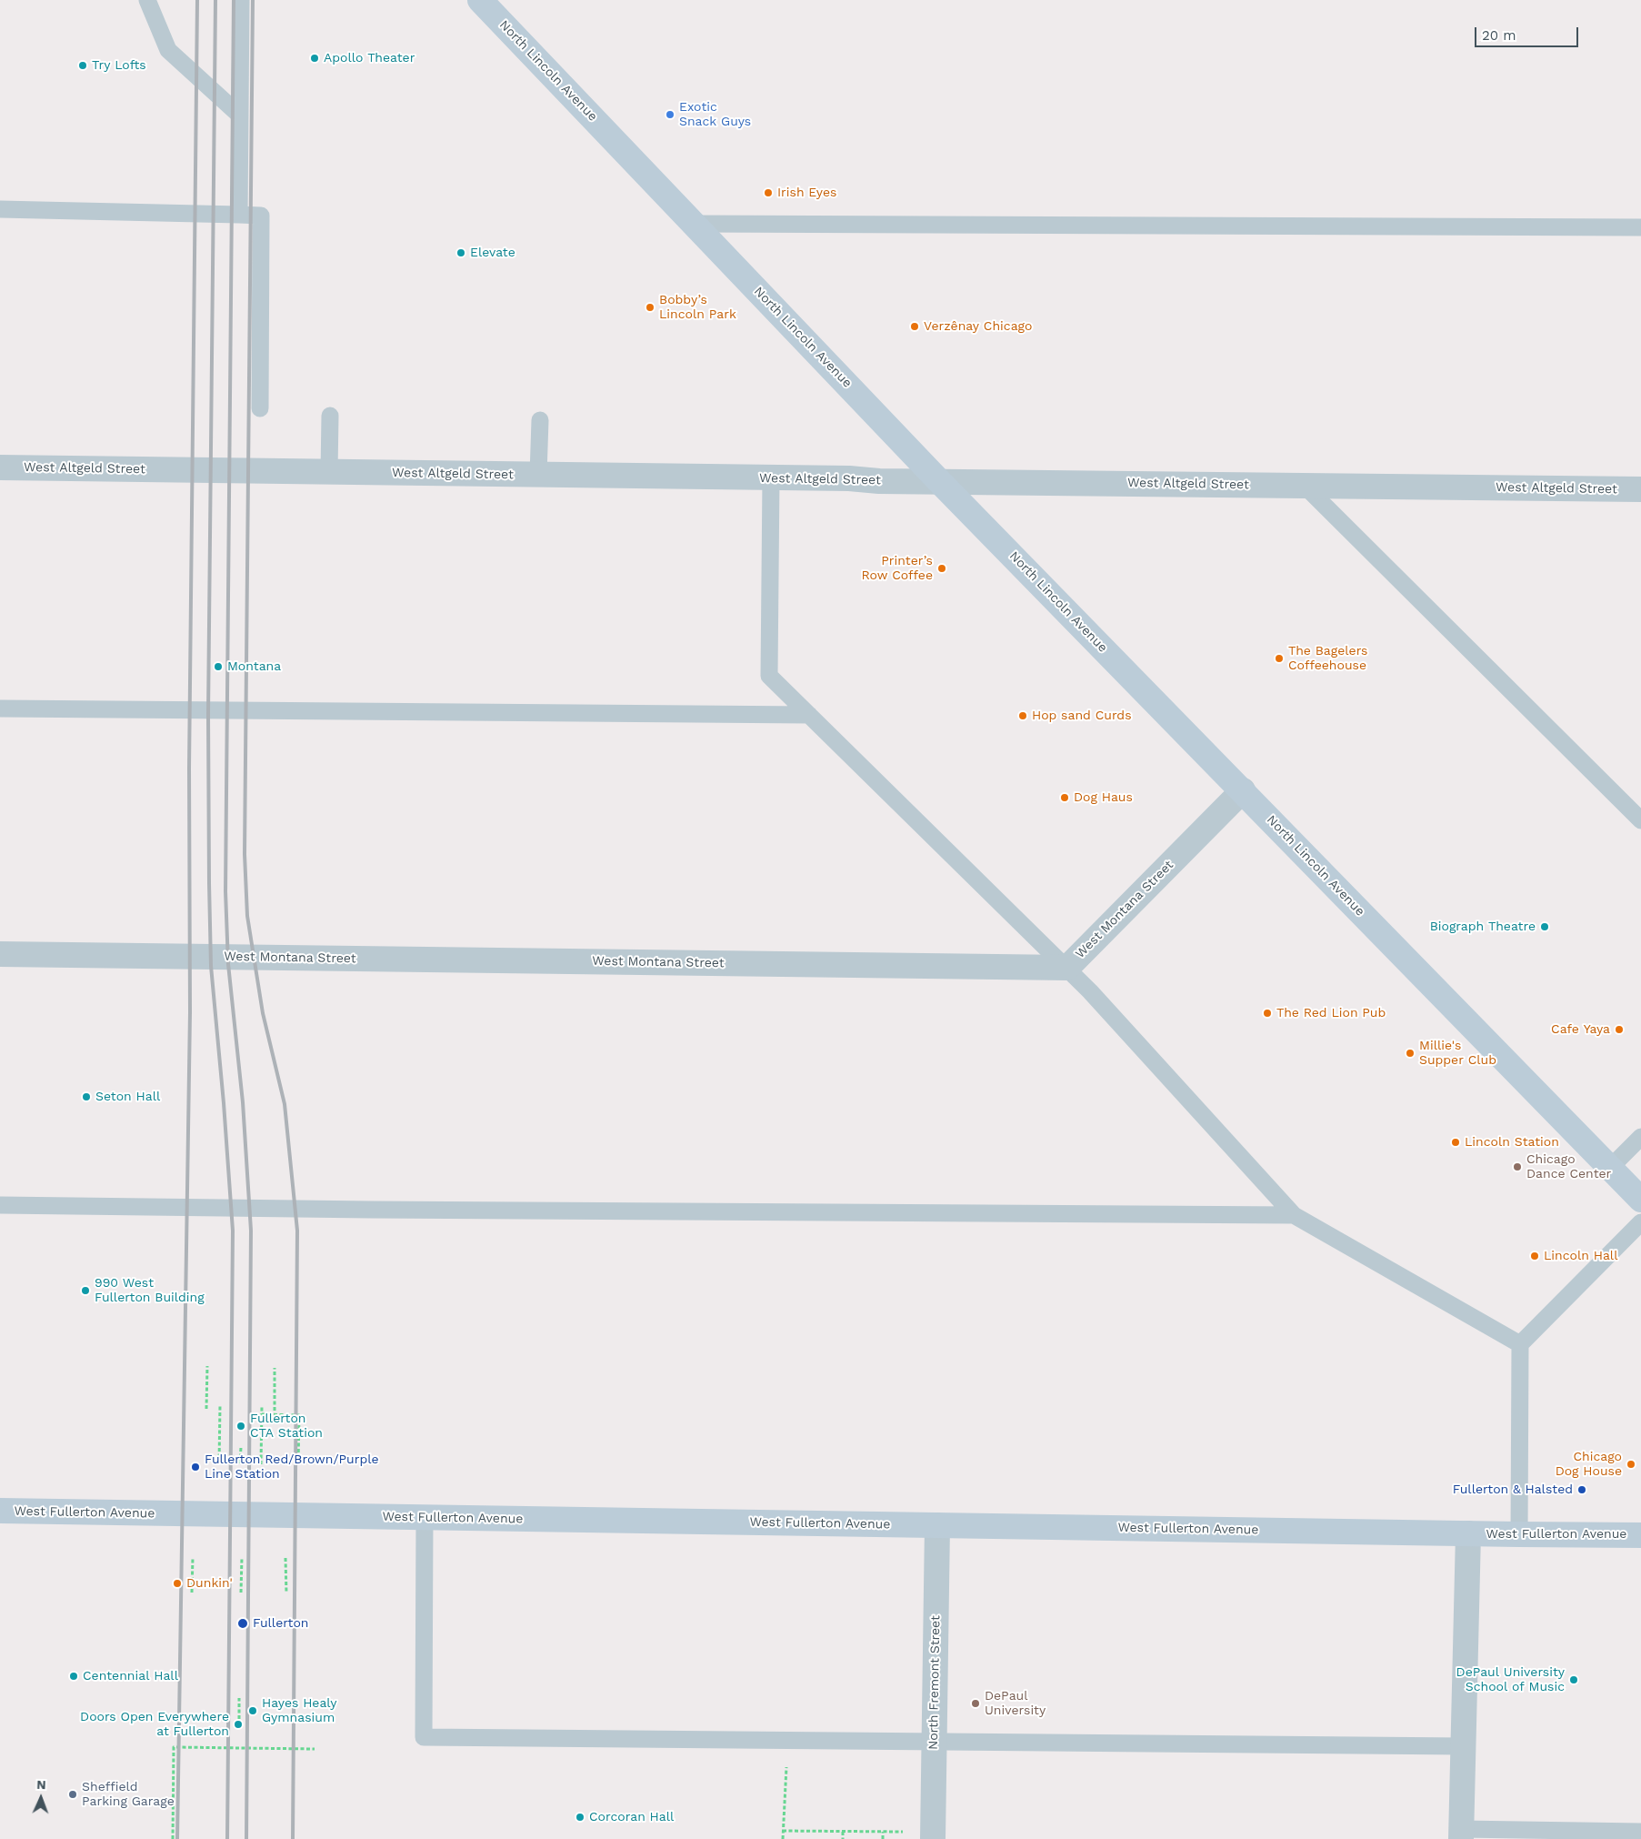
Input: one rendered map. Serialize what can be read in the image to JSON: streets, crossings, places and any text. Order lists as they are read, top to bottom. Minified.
{"streets":{"main road":["North Lincoln Avenue","West Fullerton Avenue"],"street":["West Altgeld Street","West Montana Street","North Fremont Street"]},"crossings":[["North Lincoln Avenue","West Altgeld Street"],["North Lincoln Avenue","West Montana Street"],["West Fullerton Avenue","North Fremont Street"]],"places":["Apollo Theater","Try Lofts","Exotic Snack Guys","Irish Eyes","Elevate","Bobby’s Lincoln Park","Verzênay Chicago","Printer’s Row Coffee","The Bagelers Coffeehouse","Montana","Hop sand Curds","Dog Haus","Biograph Theatre","The Red Lion Pub","Cafe Yaya","Millie's Supper Club","Seton Hall","Lincoln Station","Chicago Dance Center","Lincoln Hall","990 West Fullerton Building","Fullerton CTA Station","Chicago Dog House","Fullerton Red/Brown/Purple Line Station","Fullerton & Halsted","Dunkin'","Fullerton","Centennial Hall","DePaul University School of Music","DePaul University","Hayes Healy Gymnasium","Doors Open Everywhere at Fullerton","Sheffield Parking Garage","Corcoran Hall"],"scale_bar":"20 m","north":"top"}
